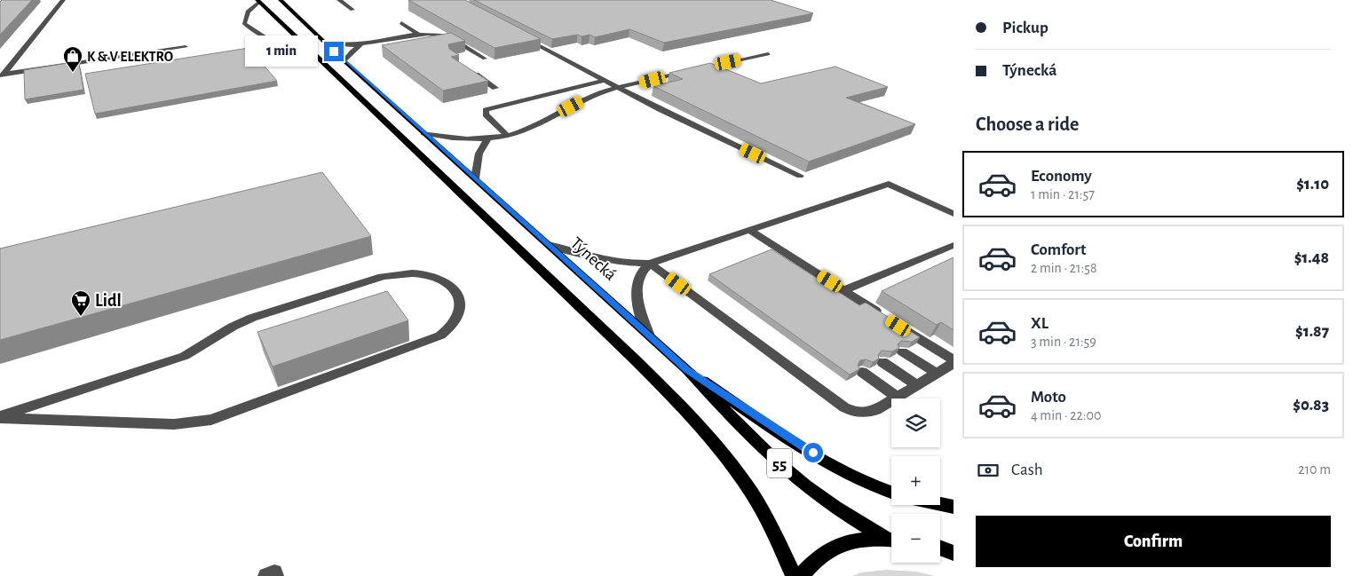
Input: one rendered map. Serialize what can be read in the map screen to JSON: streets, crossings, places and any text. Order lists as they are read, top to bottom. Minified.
{"streets":{"main road":["Týnecká","55"]},"crossings":[["Týnecká","55"]],"places":{"shop":["K & V ELEKTRO"],"supermarket":["Lidl"]},"page":{"banner":["Pickup","Týnecká"],"bubble":"1 min","heading":"Choose a ride","list":[{"name":"Economy","note":"1 min · 21:57","value":"$1.10"},{"name":"Comfort","note":"2 min · 21:58","value":"$1.48"},{"name":"XL","note":"3 min · 21:59","value":"$1.87"},{"name":"Moto","note":"4 min · 22:00","value":"$0.83"}],"map_buttons":["+","−"],"pay":["Cash","210 m"],"buttons":"Confirm"}}
